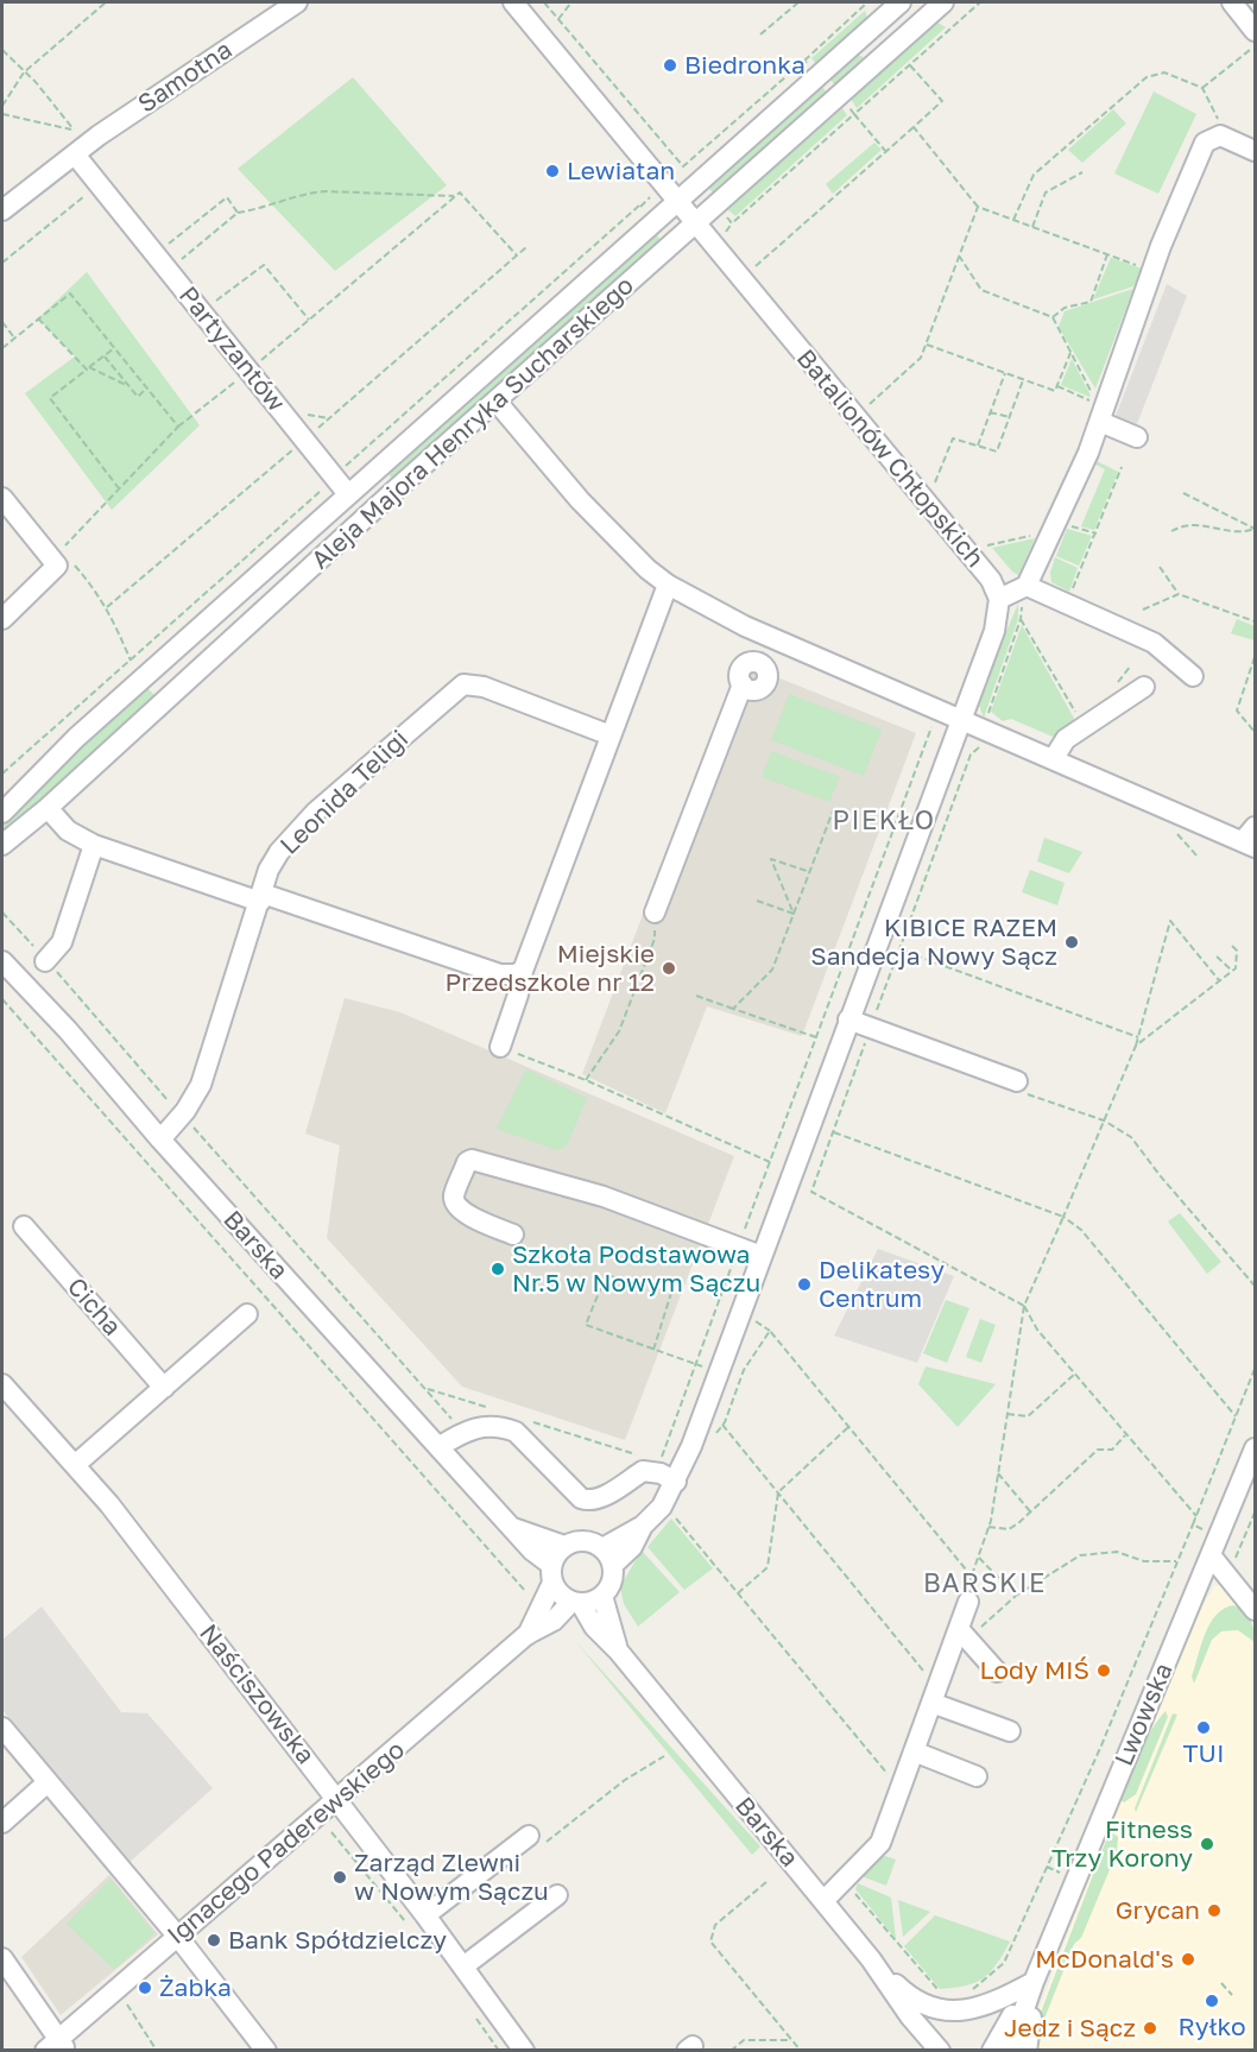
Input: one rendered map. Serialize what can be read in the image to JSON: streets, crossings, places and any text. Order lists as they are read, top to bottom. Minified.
{"streets":{"street":["Samotna","Partyzantów","Aleja Majora Henryka Sucharskiego","Batalionów Chłopskich","Leonida Teligi","Barska","Cicha","Naściszowska","Lwowska","Ignacego Paderewskiego"]},"crossings":[["Samotna","Partyzantów"],["Partyzantów","Aleja Majora Henryka Sucharskiego"],["Aleja Majora Henryka Sucharskiego","Batalionów Chłopskich"],["Leonida Teligi","Barska"],["Barska","Ignacego Paderewskiego"],["Naściszowska","Ignacego Paderewskiego"]],"districts":["PIEKŁO","BARSKIE"],"places":["Biedronka","Lewiatan","KIBICE RAZEM Sandecja Nowy Sącz","Miejskie Przedszkole nr 12","Szkoła Podstawowa Nr.5 w Nowym Sączu","Delikatesy Centrum","Lody MIŚ","TUI","Fitness Trzy Korony","Zarząd Zlewni w Nowym Sączu","Grycan","Bank Spółdzielczy","McDonald's","Żabka","Ryłko","Jedz i Sącz"]}
